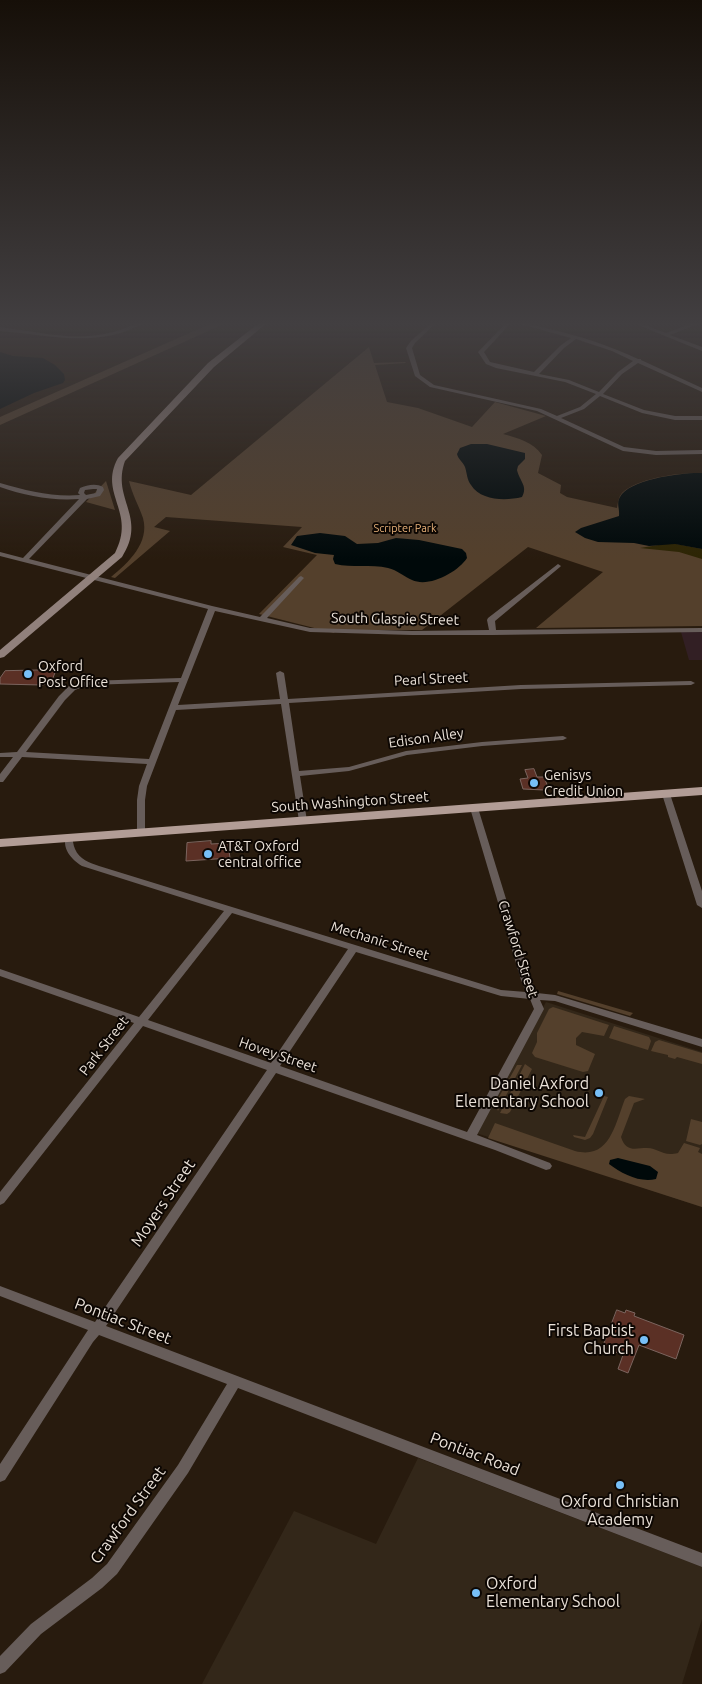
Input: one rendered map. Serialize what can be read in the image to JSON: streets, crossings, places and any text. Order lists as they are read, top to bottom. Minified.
{"streets":{"main road":["South Washington Street"],"street":["South Glaspie Street","Pearl Street","Edison Alley","Mechanic Street","Crawford Street","Park Street","Hovey Street","Moyers Street","Pontiac Street","Pontiac Road"]},"crossings":[["South Washington Street","Mechanic Street"],["South Washington Street","Crawford Street"],["Mechanic Street","Crawford Street"],["Mechanic Street","Park Street"],["Mechanic Street","Moyers Street"],["Crawford Street","Hovey Street"],["Crawford Street","Pontiac Street"],["Crawford Street","Pontiac Road"],["Park Street","Hovey Street"],["Hovey Street","Moyers Street"],["Moyers Street","Pontiac Street"],["Pontiac Street","Pontiac Road"]],"parks":["Scripter Park"],"places":["Oxford Post Office","Genisys Credit Union","AT&T Oxford central office","Daniel Axford Elementary School","First Baptist Church","Oxford Christian Academy","Oxford Elementary School"]}
